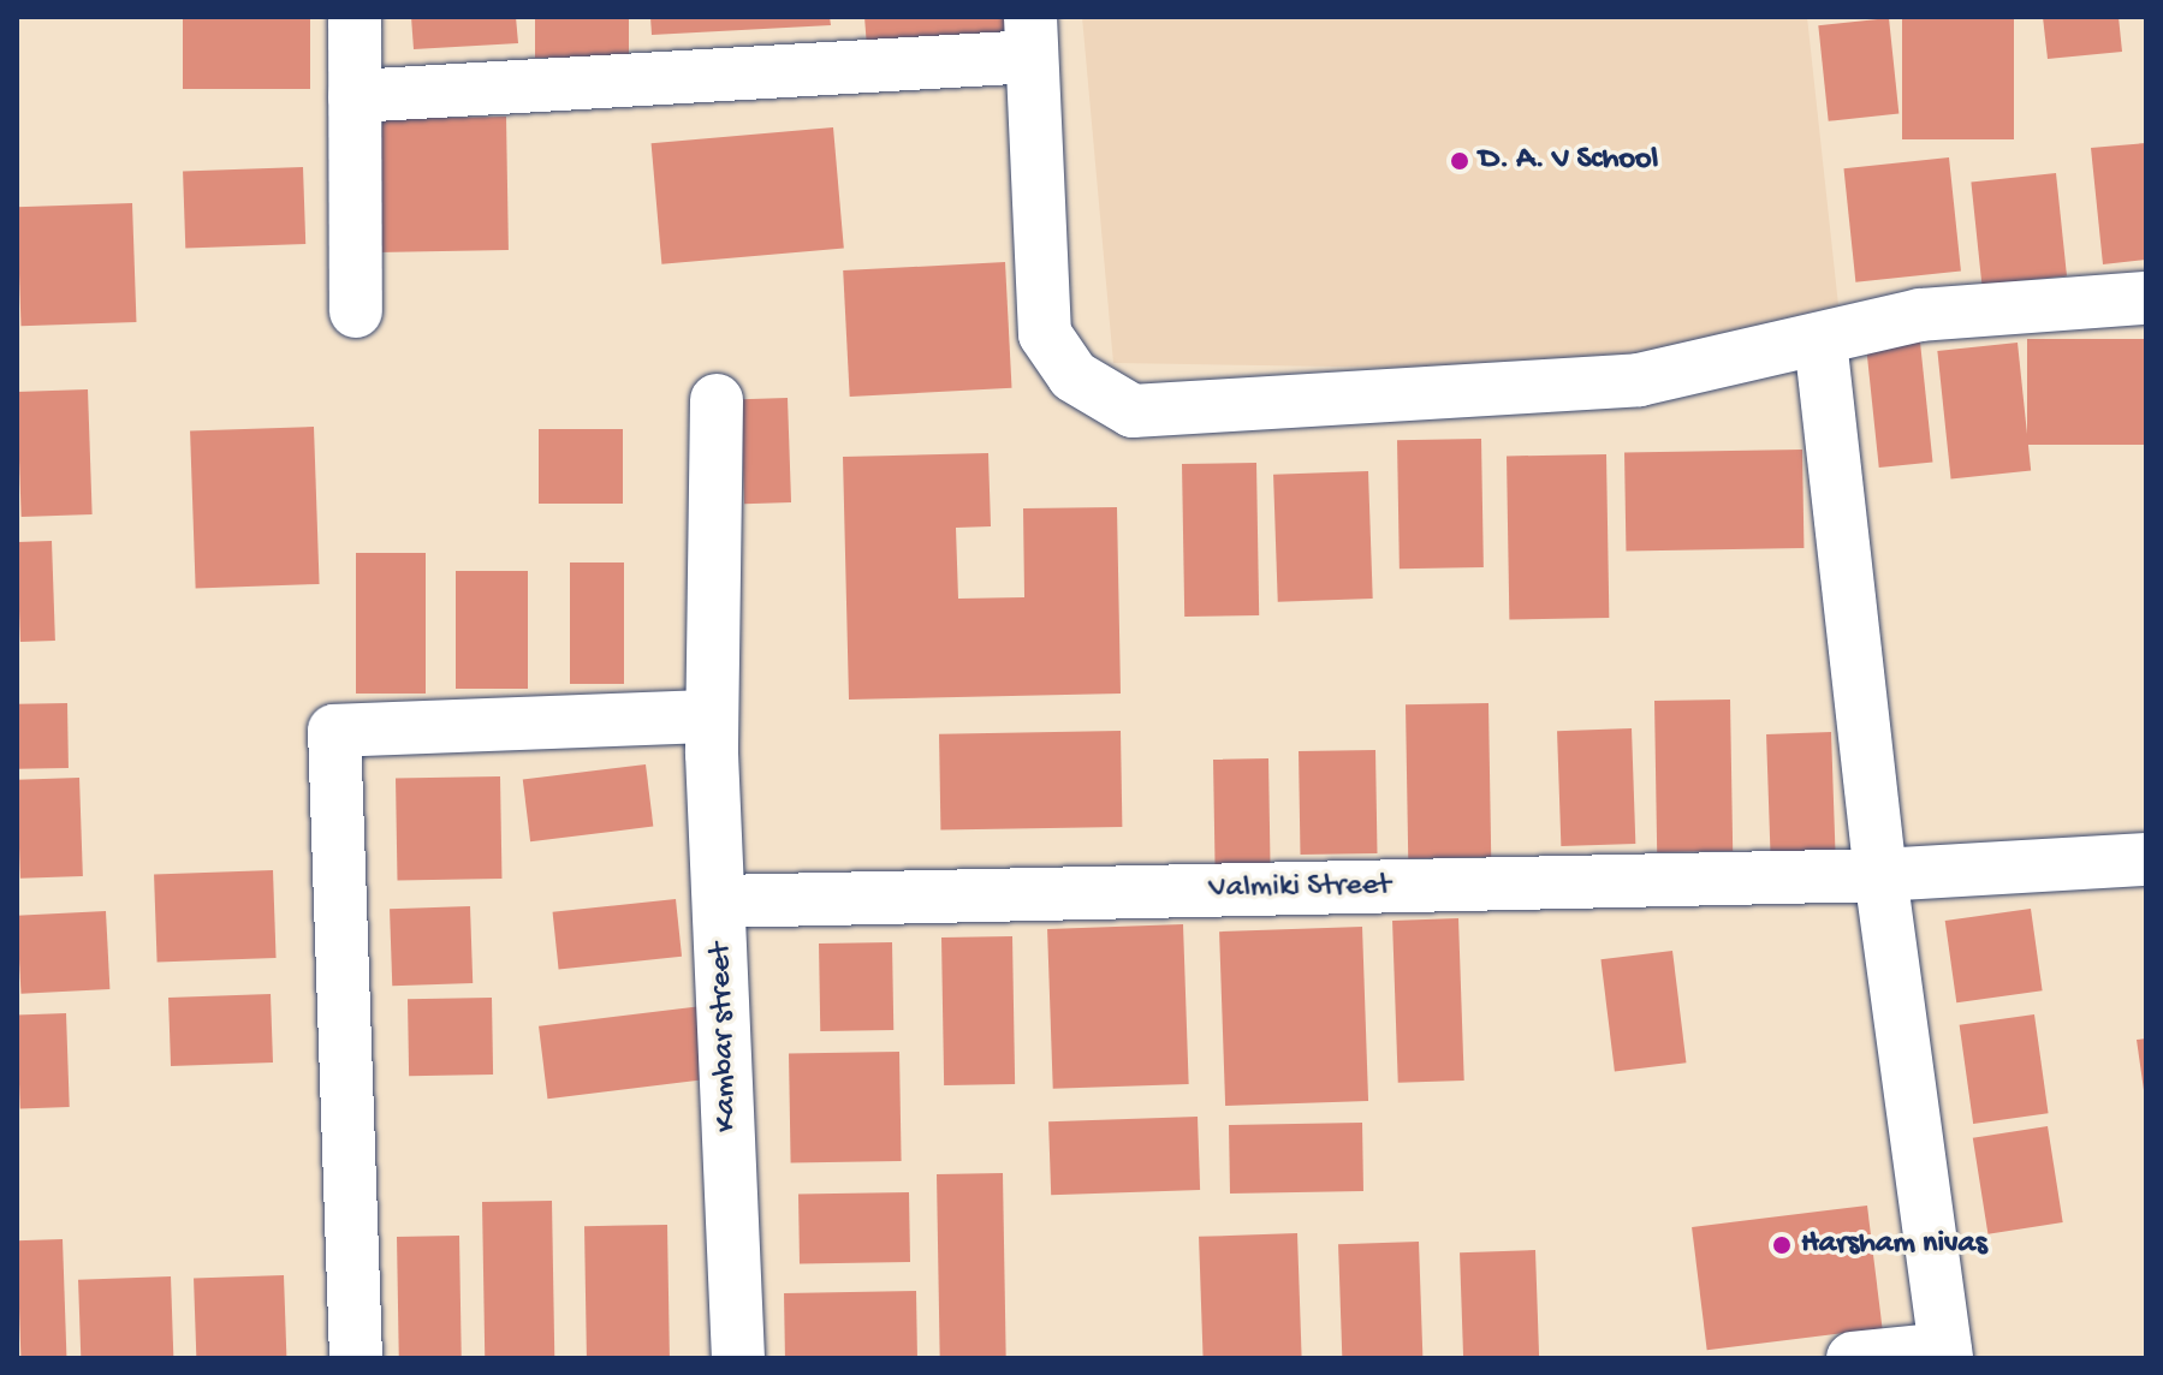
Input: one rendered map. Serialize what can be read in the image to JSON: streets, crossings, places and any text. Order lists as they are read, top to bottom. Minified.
{"streets":{"street":["Valmiki Street","Kambar street"]},"crossings":[["Valmiki Street","Kambar street"]],"places":["D. A. V School","Harsham nivas"]}
